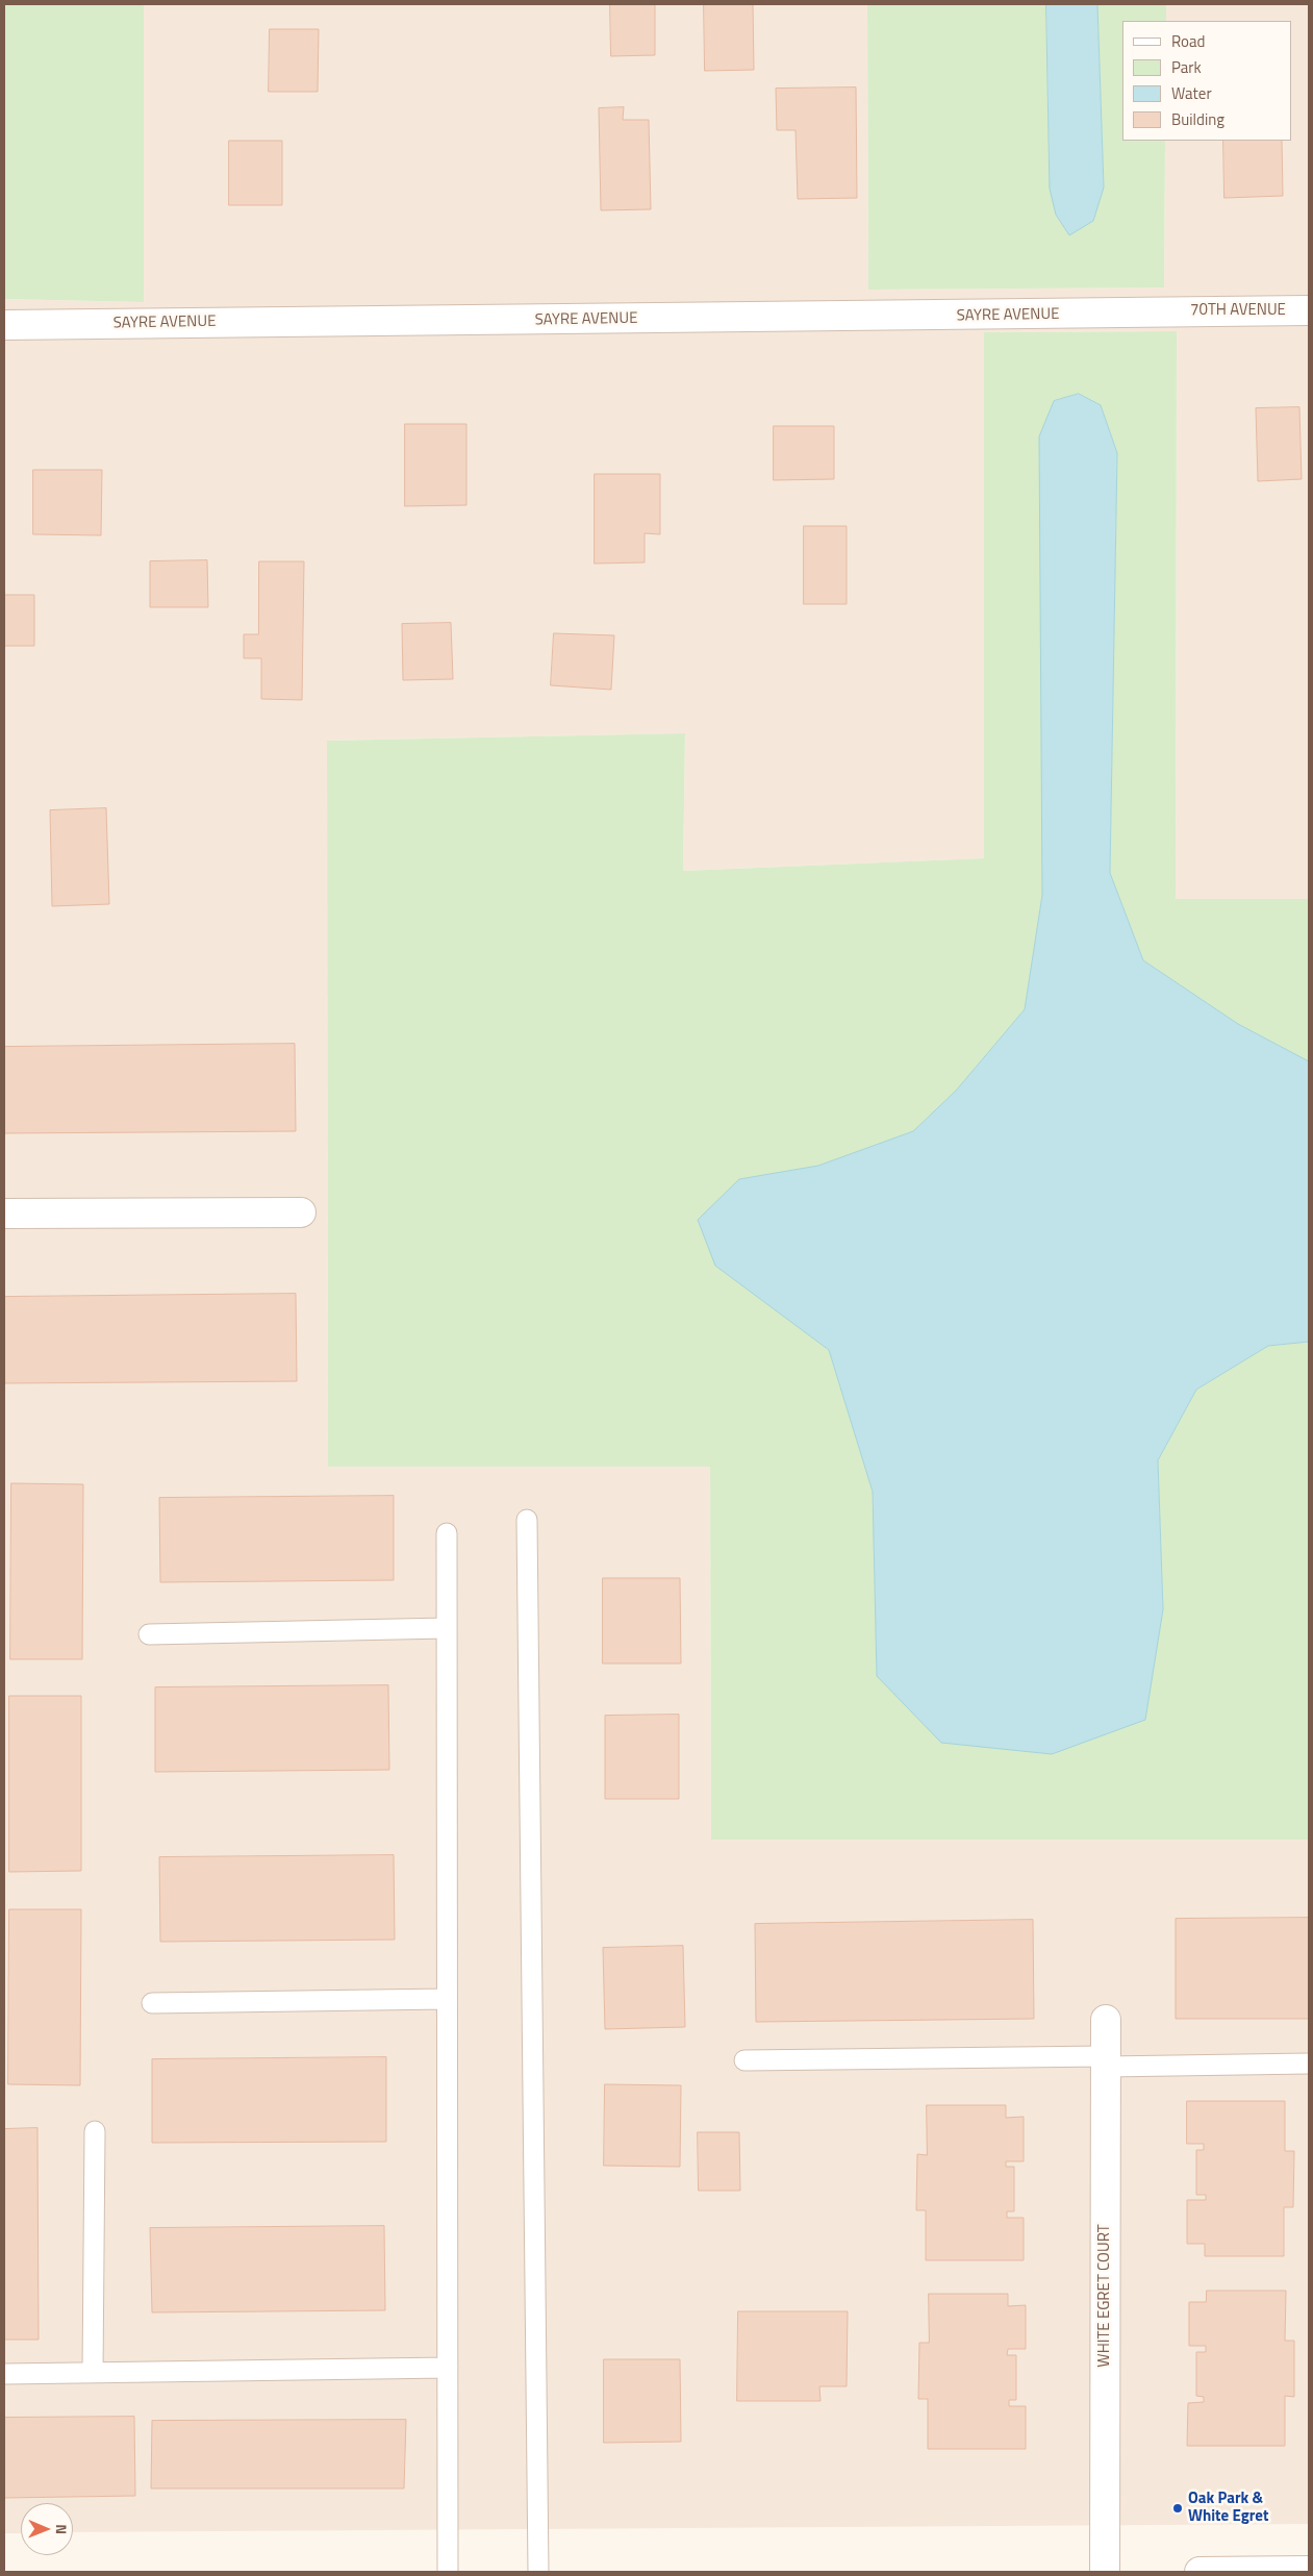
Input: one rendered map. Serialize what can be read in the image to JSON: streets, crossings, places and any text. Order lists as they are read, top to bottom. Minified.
{"streets":{"street":["70TH AVENUE","SAYRE AVENUE","WHITE EGRET COURT"]},"crossings":[["70TH AVENUE","SAYRE AVENUE"]],"places":["Oak Park & White Egret"],"legend":["Road","Park","Water","Building"],"north":"right"}
